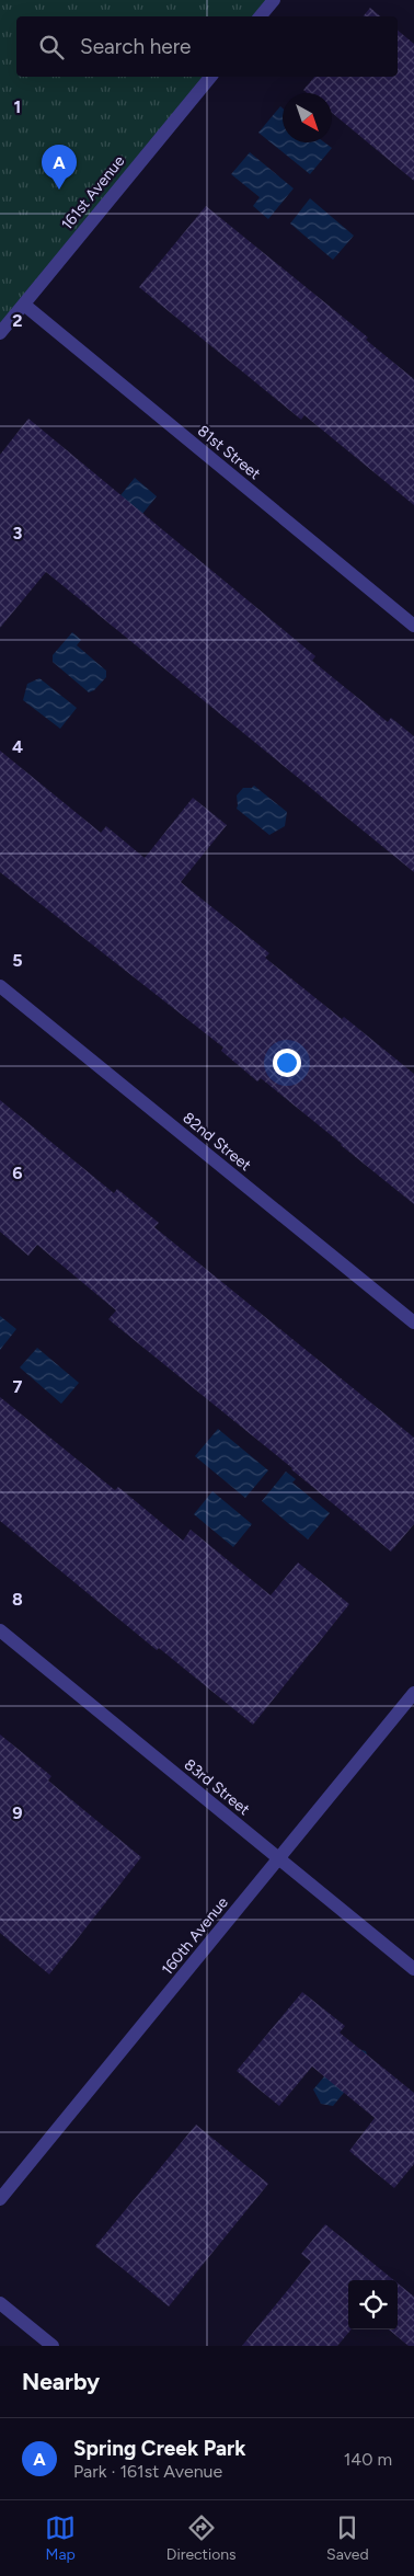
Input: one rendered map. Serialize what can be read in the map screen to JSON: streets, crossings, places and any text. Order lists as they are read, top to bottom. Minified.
{"streets":{"street":["161st Avenue","81st Street","82nd Street","83rd Street","160th Avenue"]},"crossings":[["161st Avenue","81st Street"],["83rd Street","160th Avenue"]],"north":"bottom right","page":{"search":"Search here","pins":"A","heading":"Nearby","list":[{"mark":"A","name":"Spring Creek Park","note":"Park · 161st Avenue","value":"140 m"}],"nav":["Map","Directions","Saved"]},"grid":{"rows":["1","2","3","4","5","6","7","8","9"]}}
